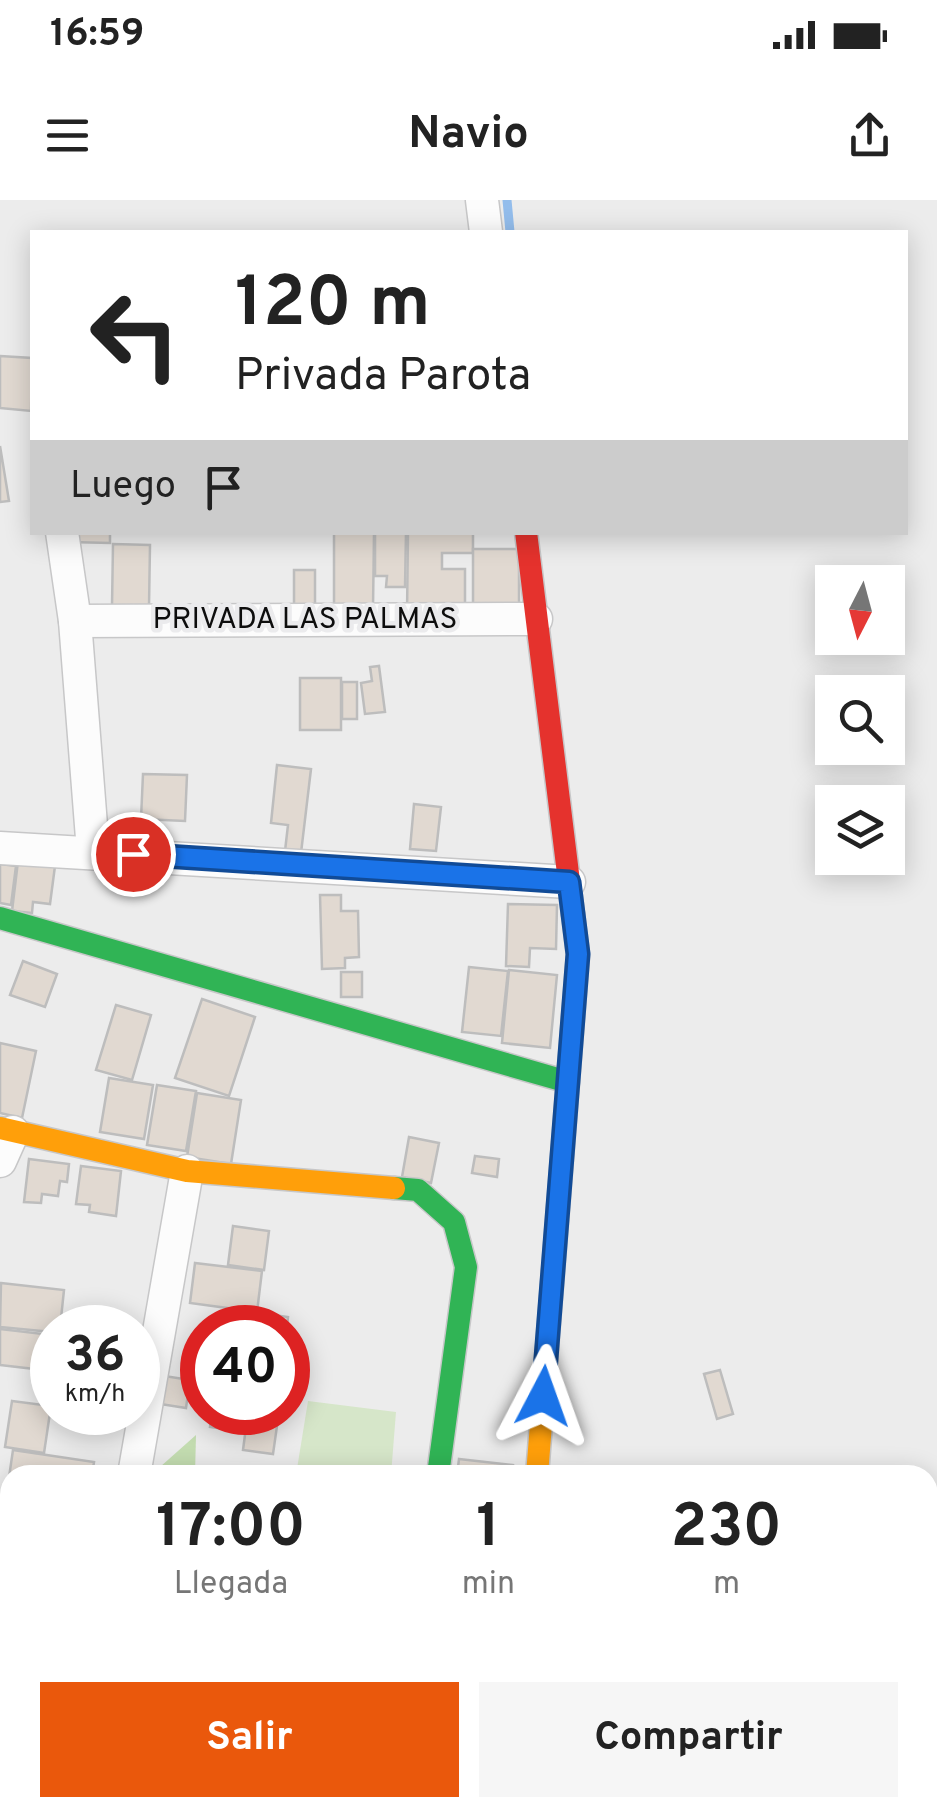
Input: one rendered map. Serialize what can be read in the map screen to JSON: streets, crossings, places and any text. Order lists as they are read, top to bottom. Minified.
{"streets":{"street":["PRIVADA LAS PALMAS"]},"north":"bottom","page":{"status":"16:59","header":"Navio","turn":["120 m","Privada Parota"],"then":"Luego","speed":"36 km/h","limit":"40","eta":["17:00","Llegada","1","min","230","m"],"buttons":["Salir","Compartir"]}}
